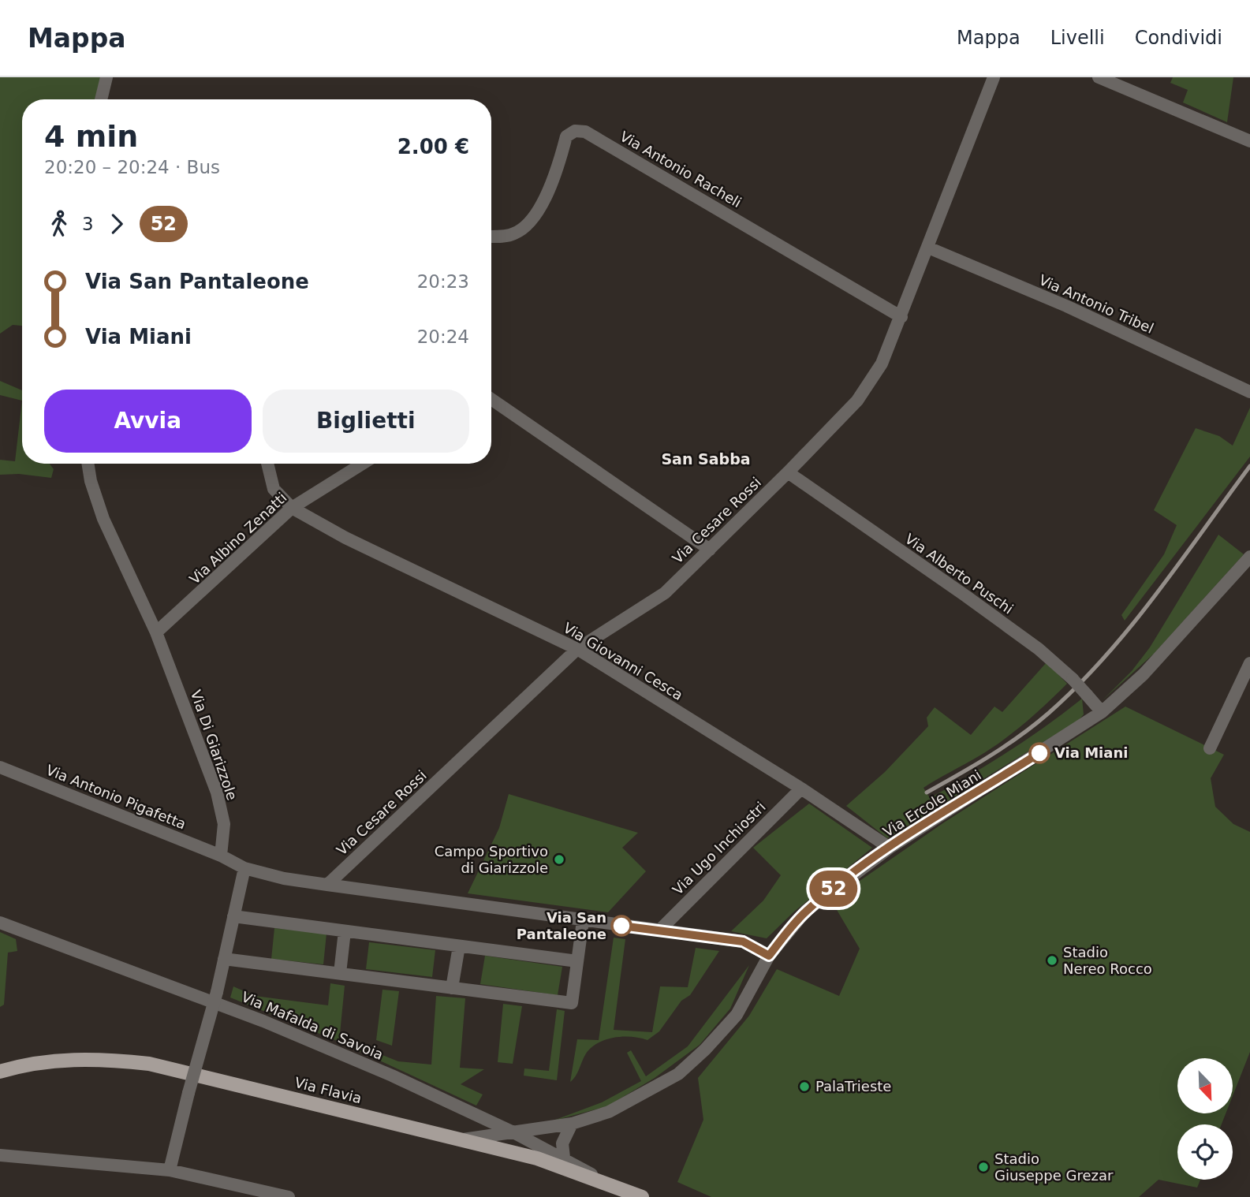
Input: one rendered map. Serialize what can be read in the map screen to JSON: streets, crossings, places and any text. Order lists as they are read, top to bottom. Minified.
{"streets":{"main road":["Via Flavia"],"street":["Via Antonio Racheli","Via Antonio Tribel","Via Cesare Rossi","Via Albino Zenatti","Via Alberto Puschi","Via Giovanni Cesca","Via Di Giarizzole","Via Antonio Pigafetta","Via Ercole Miani","Via Ugo Inchiostri","Via Mafalda di Savoia"]},"crossings":[["Via Antonio Racheli","Via Cesare Rossi"],["Via Antonio Tribel","Via Cesare Rossi"],["Via Cesare Rossi","Via Alberto Puschi"],["Via Cesare Rossi","Via Giovanni Cesca"],["Via Albino Zenatti","Via Giovanni Cesca"],["Via Albino Zenatti","Via Di Giarizzole"],["Via Alberto Puschi","Via Ercole Miani"],["Via Giovanni Cesca","Via Ercole Miani"],["Via Giovanni Cesca","Via Ugo Inchiostri"],["Via Di Giarizzole","Via Antonio Pigafetta"],["Via Ercole Miani","Via Mafalda di Savoia"],["Via Ercole Miani","Via Flavia"],["Via Mafalda di Savoia","Via Flavia"]],"districts":["San Sabba"],"places":["Via Miani","Campo Sportivo di Giarizzole","Via San Pantaleone","Stadio Nereo Rocco","PalaTrieste","Stadio Giuseppe Grezar"],"lines":["bus line 52"],"north":"bottom right","page":{"header":"Mappa","nav":["Mappa","Livelli","Condividi"],"on_map":"52","heading":["4 min","20:20 – 20:24 · Bus","2.00 €"],"legs":["3","52"],"list":[{"name":"Via San Pantaleone","value":"20:23"},{"name":"Via Miani","value":"20:24"}],"buttons":["Avvia","Biglietti"]}}
